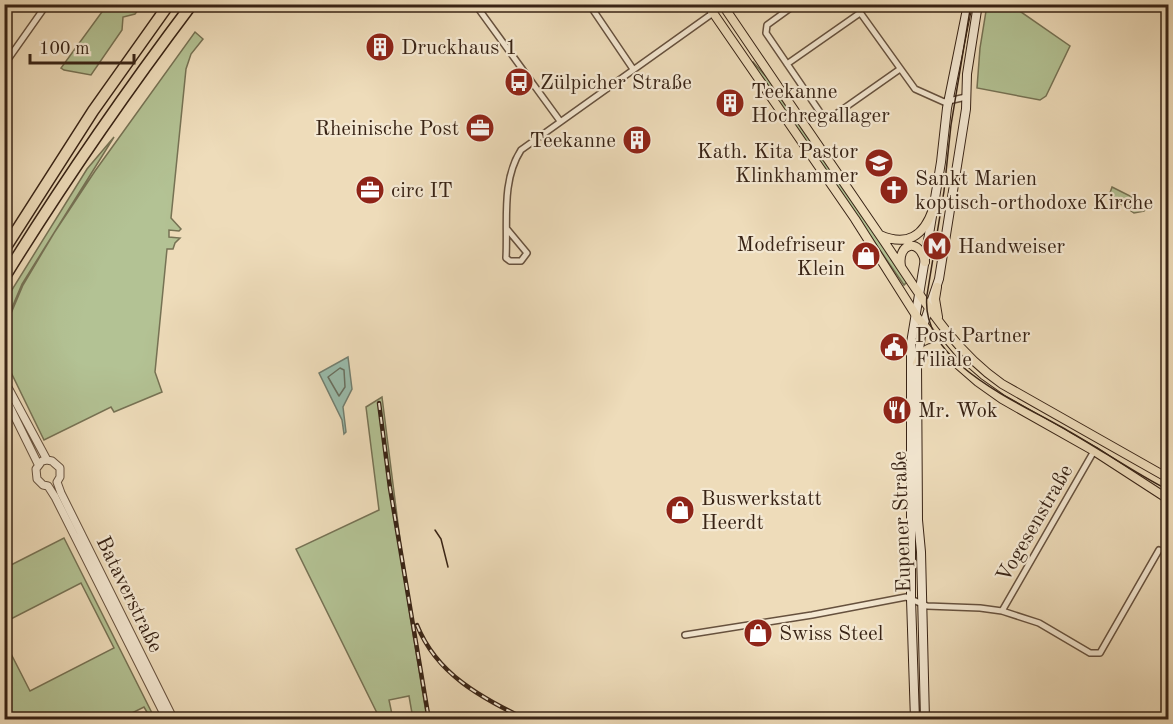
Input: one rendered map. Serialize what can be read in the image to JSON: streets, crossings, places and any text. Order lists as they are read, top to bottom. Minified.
{"streets":{"main road":["Eupener Straße"],"street":["Vogesenstraße","Bataverstraße"]},"places":{"building":["Druckhaus 1","Teekanne Hochregallager","Teekanne"],"bus stop":["Zülpicher Straße"],"office":["Rheinische Post","circ IT"],"school or university":["Kath. Kita Pastor Klinkhammer"],"church":["Sankt Marien koptisch-orthodoxe Kirche"],"metro station":["Handweiser"],"shop":["Modefriseur Klein","Buswerkstatt Heerdt","Swiss Steel"],"public building":["Post Partner Filiale"],"restaurant":["Mr. Wok"]},"scale_bar":"100 m"}
